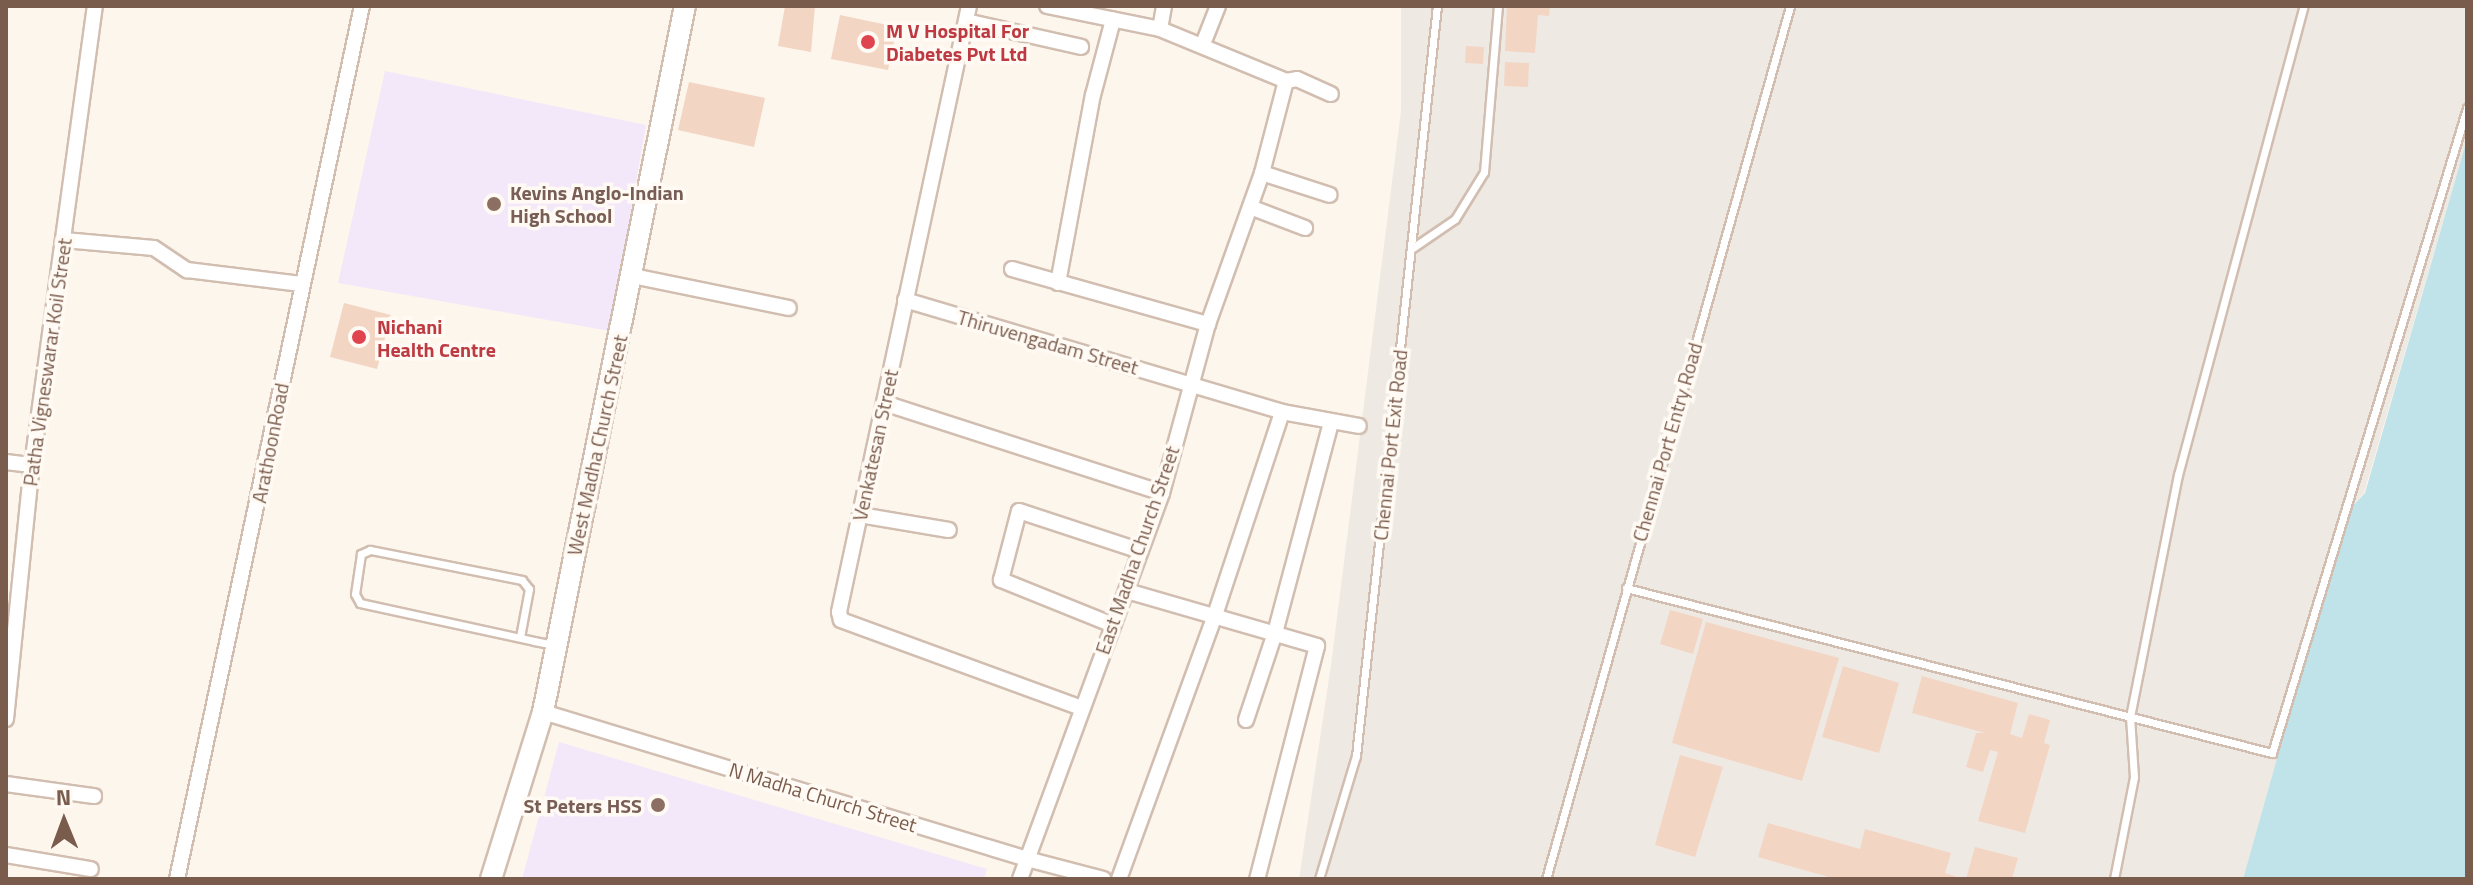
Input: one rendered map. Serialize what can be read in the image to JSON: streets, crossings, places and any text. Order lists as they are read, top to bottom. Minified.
{"streets":{"main road":["West Madha Church Street"],"street":["Thiruvengadam Street","Patha Vigneswarar Koil Street","ArathoonRoad","Venkatesan Street","East Madha Church Street","N Madha Church Street"],"lane":["Chennai Port Entry Road","Chennai Port Exit Road"]},"crossings":[["Thiruvengadam Street","Venkatesan Street"],["Thiruvengadam Street","East Madha Church Street"],["West Madha Church Street","N Madha Church Street"],["Venkatesan Street","East Madha Church Street"],["East Madha Church Street","N Madha Church Street"]],"places":["M V Hospital For Diabetes Pvt Ltd","Kevins Anglo-Indian High School","Nichani Health Centre","St Peters HSS"],"north":"top"}
